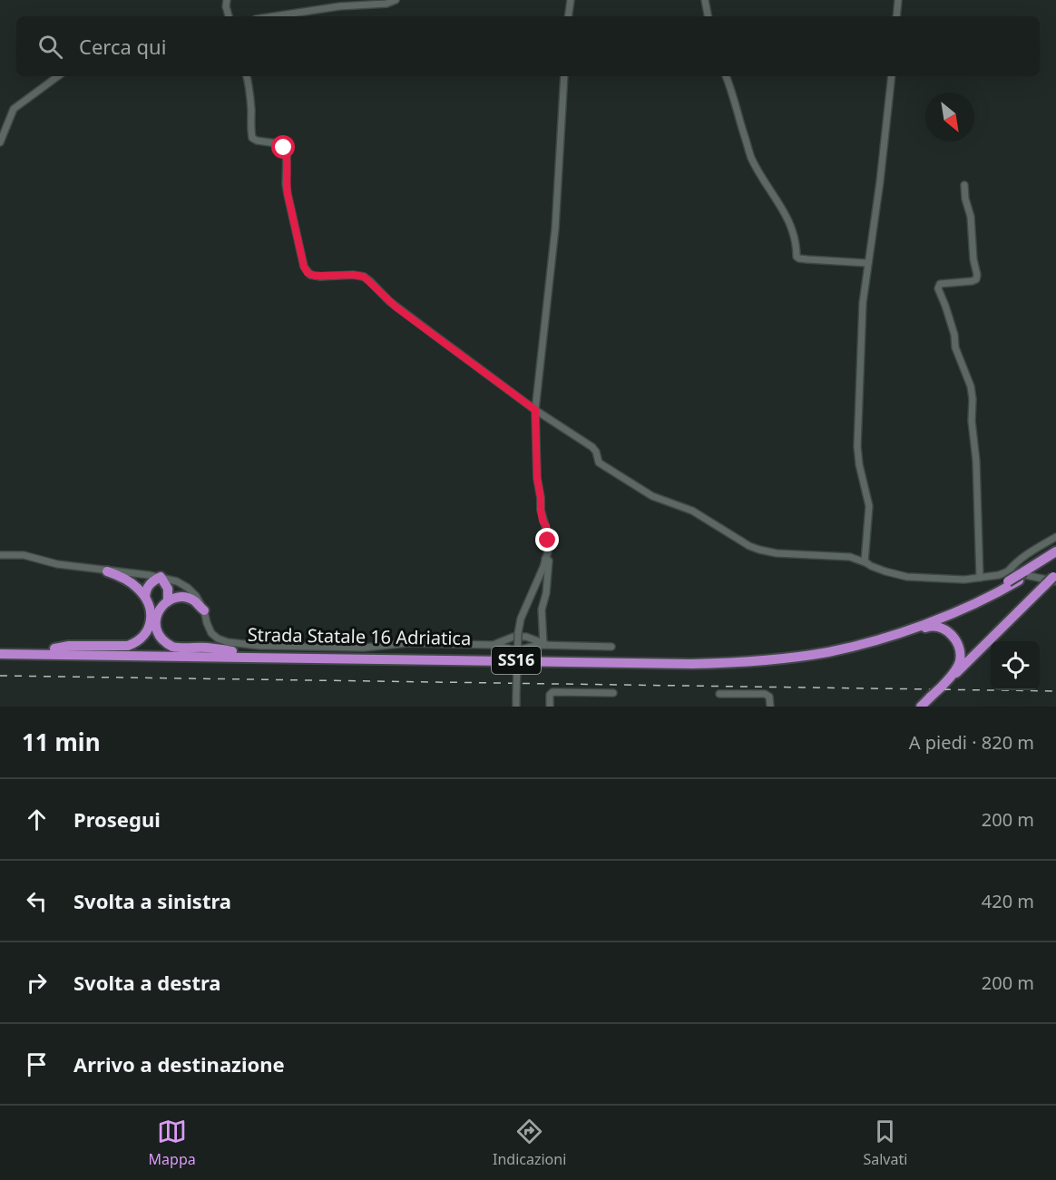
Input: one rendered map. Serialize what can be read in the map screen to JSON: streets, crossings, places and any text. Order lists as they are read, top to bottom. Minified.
{"streets":{"highway":["Strada Statale 16 Adriatica","SS16"]},"north":"bottom right","page":{"search":"Cerca qui","heading":["11 min","A piedi · 820 m"],"list":[["Prosegui","200 m"],["Svolta a sinistra","420 m"],["Svolta a destra","200 m"],"Arrivo a destinazione"],"nav":["Mappa","Indicazioni","Salvati"]}}
